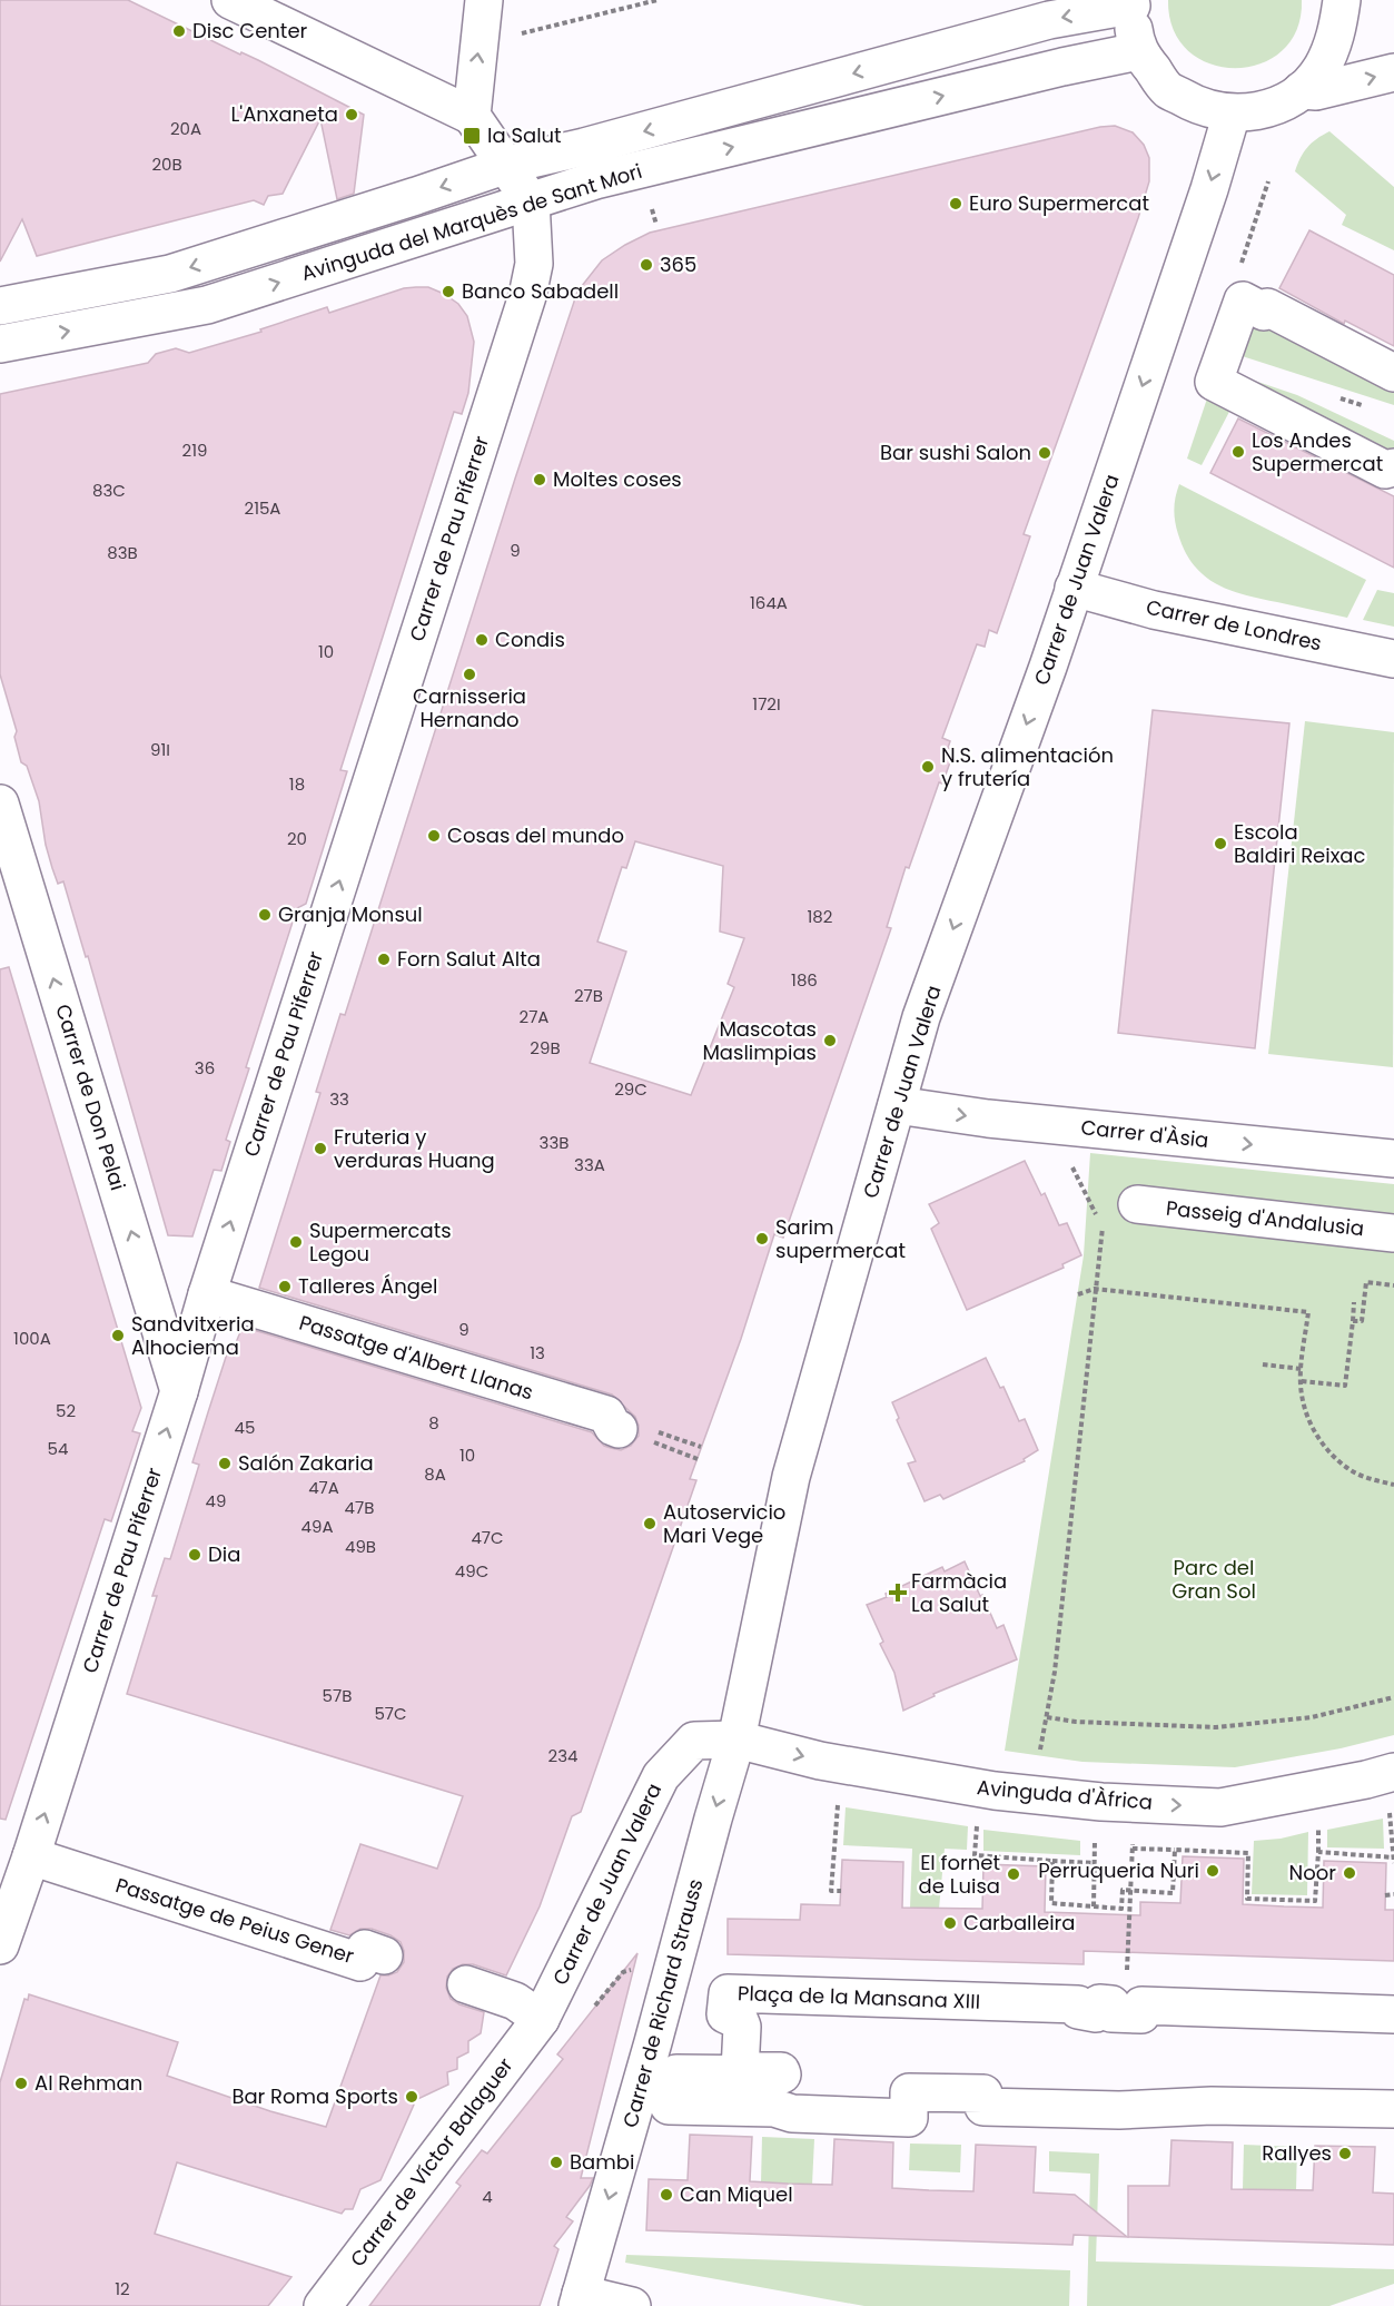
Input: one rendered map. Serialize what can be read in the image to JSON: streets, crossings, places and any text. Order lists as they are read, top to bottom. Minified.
{"streets":{"street":["Avinguda del Marquès de Sant Mori","Carrer de Pau Piferrer","Carrer de Juan Valera","Carrer de Londres","Carrer de Don Pelai","Carrer d'Àsia","Passeig d'Andalusia","Passatge d'Albert Llanas","Avinguda d'Àfrica","Passatge de Peius Gener","Plaça de la Mansana XIII","Carrer de Richard Strauss","Carrer de Víctor Balaguer"]},"crossings":[["Avinguda del Marquès de Sant Mori","Carrer de Pau Piferrer"],["Carrer de Pau Piferrer","Carrer de Don Pelai"],["Carrer de Pau Piferrer","Passatge d'Albert Llanas"],["Carrer de Pau Piferrer","Passatge de Peius Gener"],["Carrer de Juan Valera","Carrer de Londres"],["Carrer de Juan Valera","Carrer d'Àsia"],["Carrer de Juan Valera","Avinguda d'Àfrica"],["Carrer de Juan Valera","Carrer de Richard Strauss"],["Carrer de Juan Valera","Carrer de Víctor Balaguer"],["Avinguda d'Àfrica","Carrer de Richard Strauss"]],"one_way":["Carrer de Pau Piferrer","Carrer de Juan Valera","Carrer de Don Pelai","Carrer d'Àsia","Avinguda d'Àfrica","Carrer de Richard Strauss"],"parks":["Parc del Gran Sol"],"places":{"other":["Disc Center","L'Anxaneta","Euro Supermercat","365","Banco Sabadell","Los Andes Supermercat","Bar sushi Salon","Moltes coses","Condis","Carnisseria Hernando","N.S. alimentación y frutería","Cosas del mundo","Escola Baldiri Reixac","Granja Monsul","Forn Salut Alta","Mascotas Maslimpias","Fruteria y verduras Huang","Sarim supermercat","Supermercats Legou","Talleres Ángel","Sandvitxeria Alhociema","Salón Zakaria","Autoservicio Mari Vege","Dia","Perruqueria Nuri","Noor","El fornet de Luisa","Carballeira","Al Rehman","Bar Roma Sports","Rallyes","Bambi","Can Miquel"],"transit":["la Salut"],"health":["Farmàcia La Salut"]},"house_numbers":["20A","20B","219","83C","215A","9","83B","164A","10","172I","91I","18","20","182","186","27B","27A","29B","36","29C","33","33B","33A","9","100A","13","52","8","45","54","10","8A","47A","49","47B","49A","47C","49B","49C","57B","57C","234","4","12"]}
